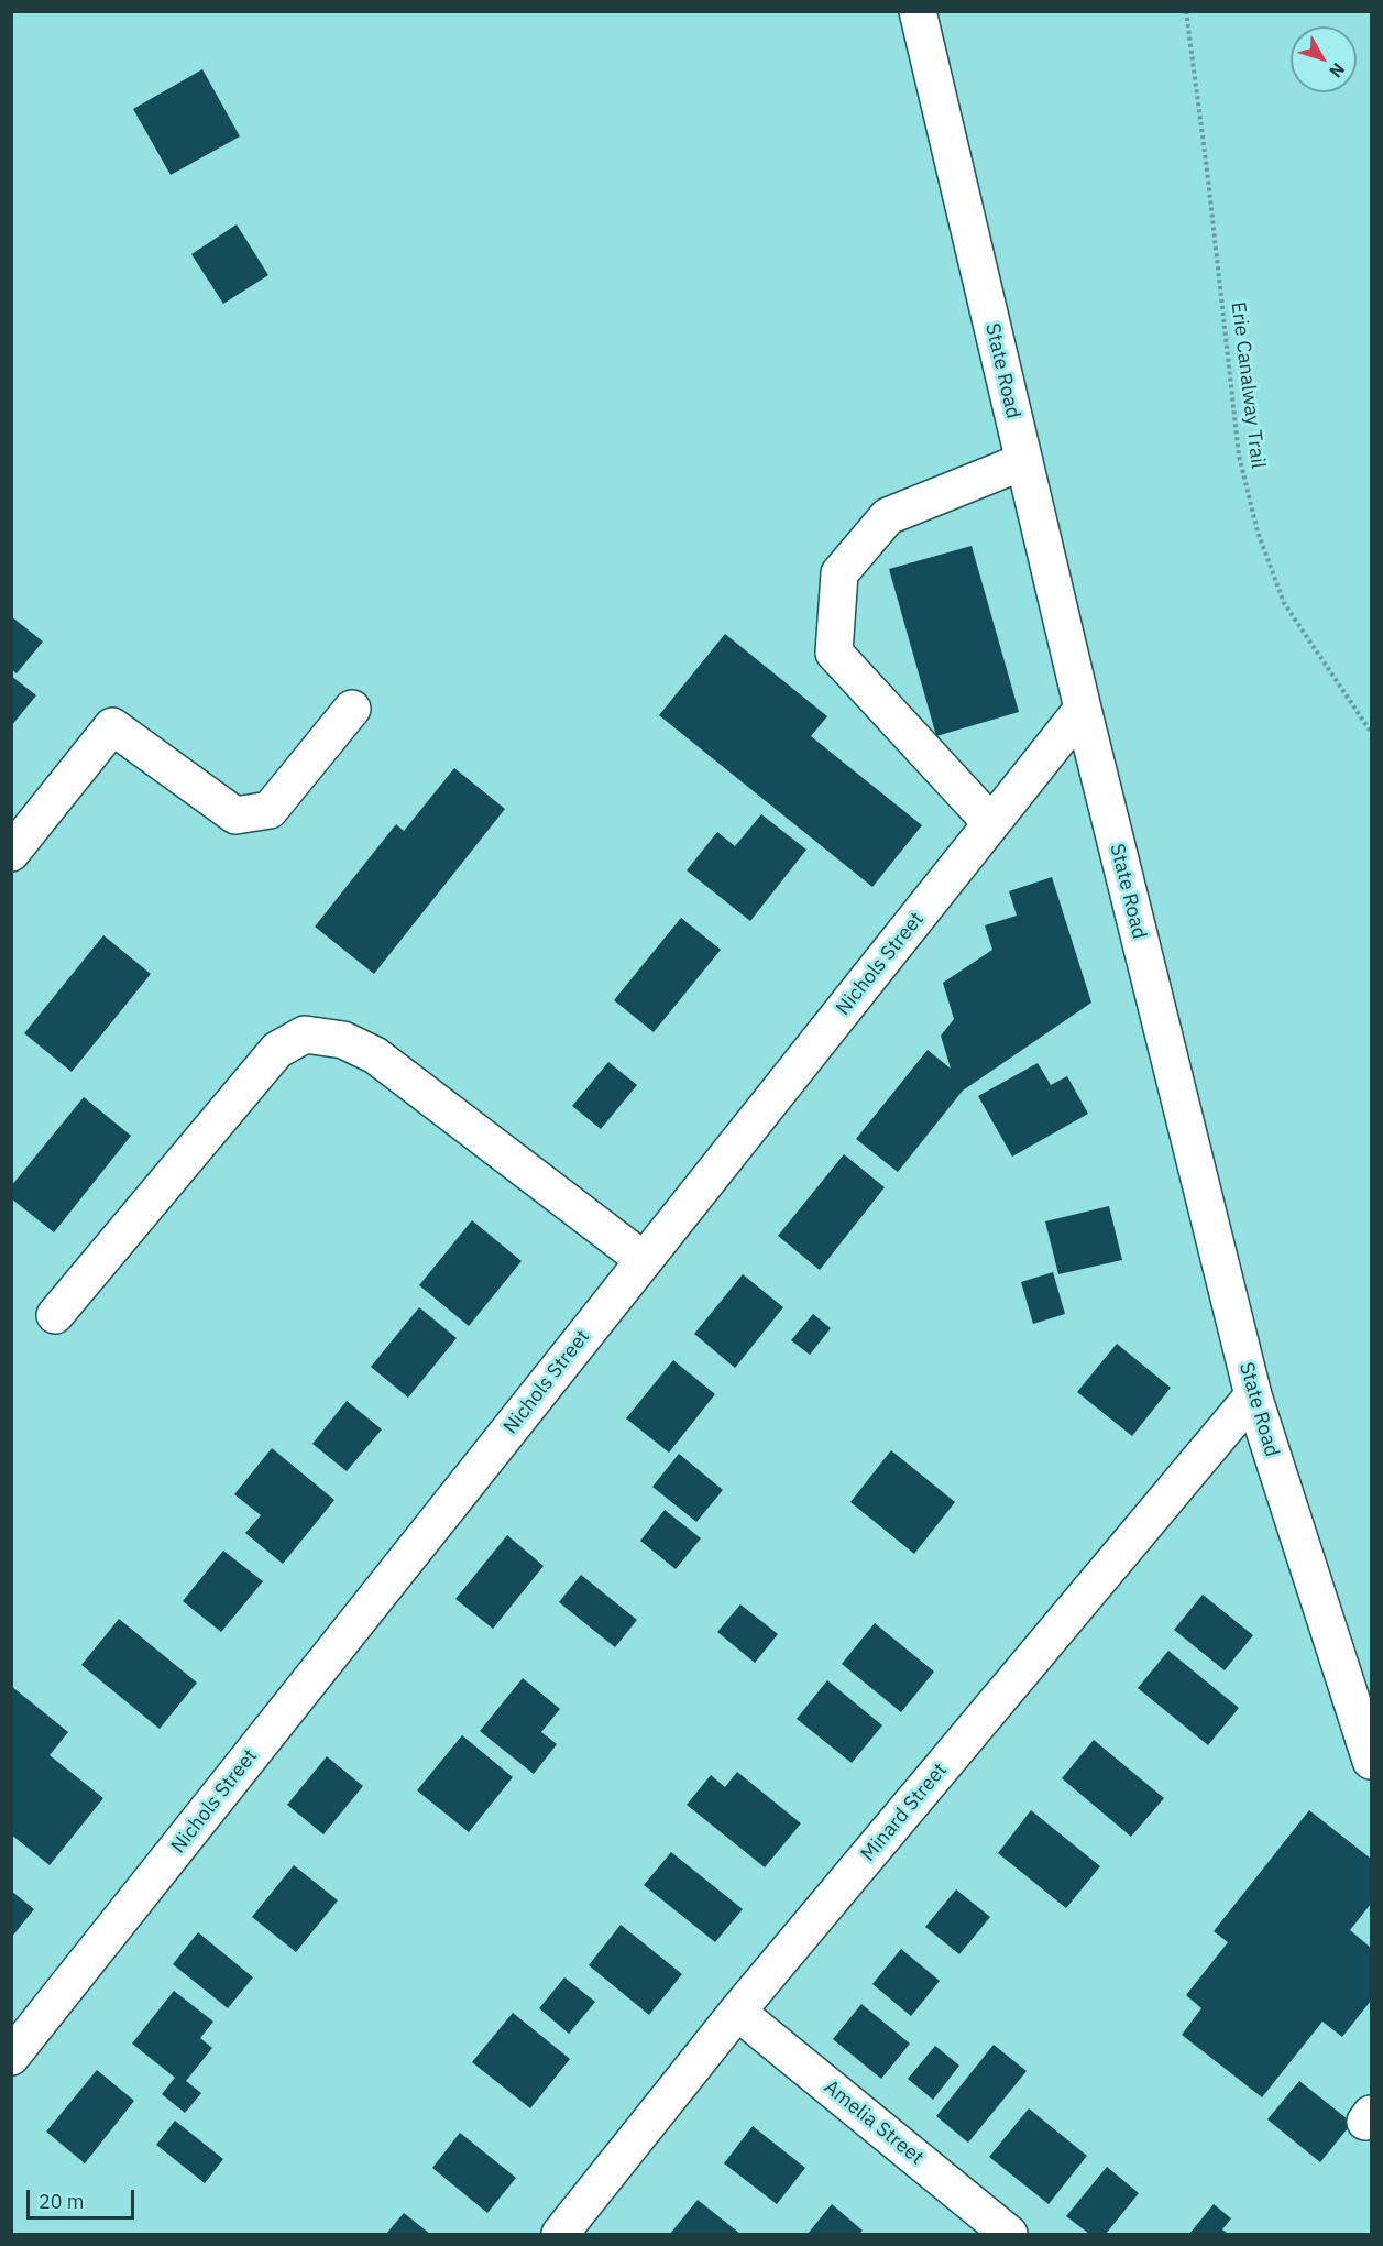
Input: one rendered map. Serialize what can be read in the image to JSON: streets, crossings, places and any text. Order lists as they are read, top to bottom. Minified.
{"streets":{"street":["State Road","Nichols Street","Minard Street","Amelia Street"],"path":["Erie Canalway Trail"]},"crossings":[["State Road","Nichols Street"],["State Road","Minard Street"],["Minard Street","Amelia Street"]],"scale_bar":"20 m","north":"bottom right"}
